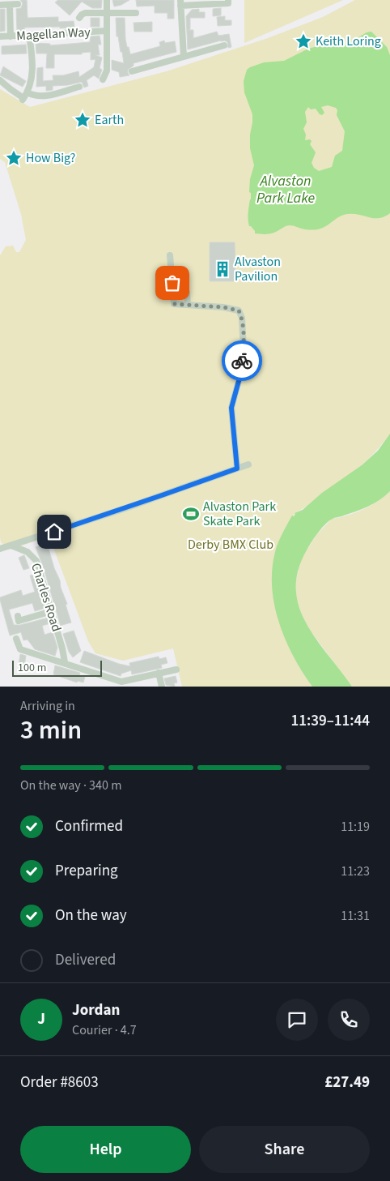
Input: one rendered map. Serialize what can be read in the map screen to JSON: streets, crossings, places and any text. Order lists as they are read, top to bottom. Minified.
{"streets":{"street":["Magellan Way","Charles Road"]},"water":["Alvaston Park Lake"],"parks":["Derby BMX Club"],"places":{"place":["Keith Loring","Earth","How Big?"],"building":["Alvaston Pavilion"],"sports":["Alvaston Park Skate Park"]},"scale_bar":"100 m","page":{"scale":"100 m","heading":["3 min","Arriving in","11:39–11:44"],"panel":["Jordan","Courier · 4.7","Order #8603","£27.49"],"bar":"On the way · 340 m","list":[["Confirmed","11:19"],["Preparing","11:23"],["On the way","11:31"],"Delivered"],"round":"J","buttons":["Help","Share"]}}
